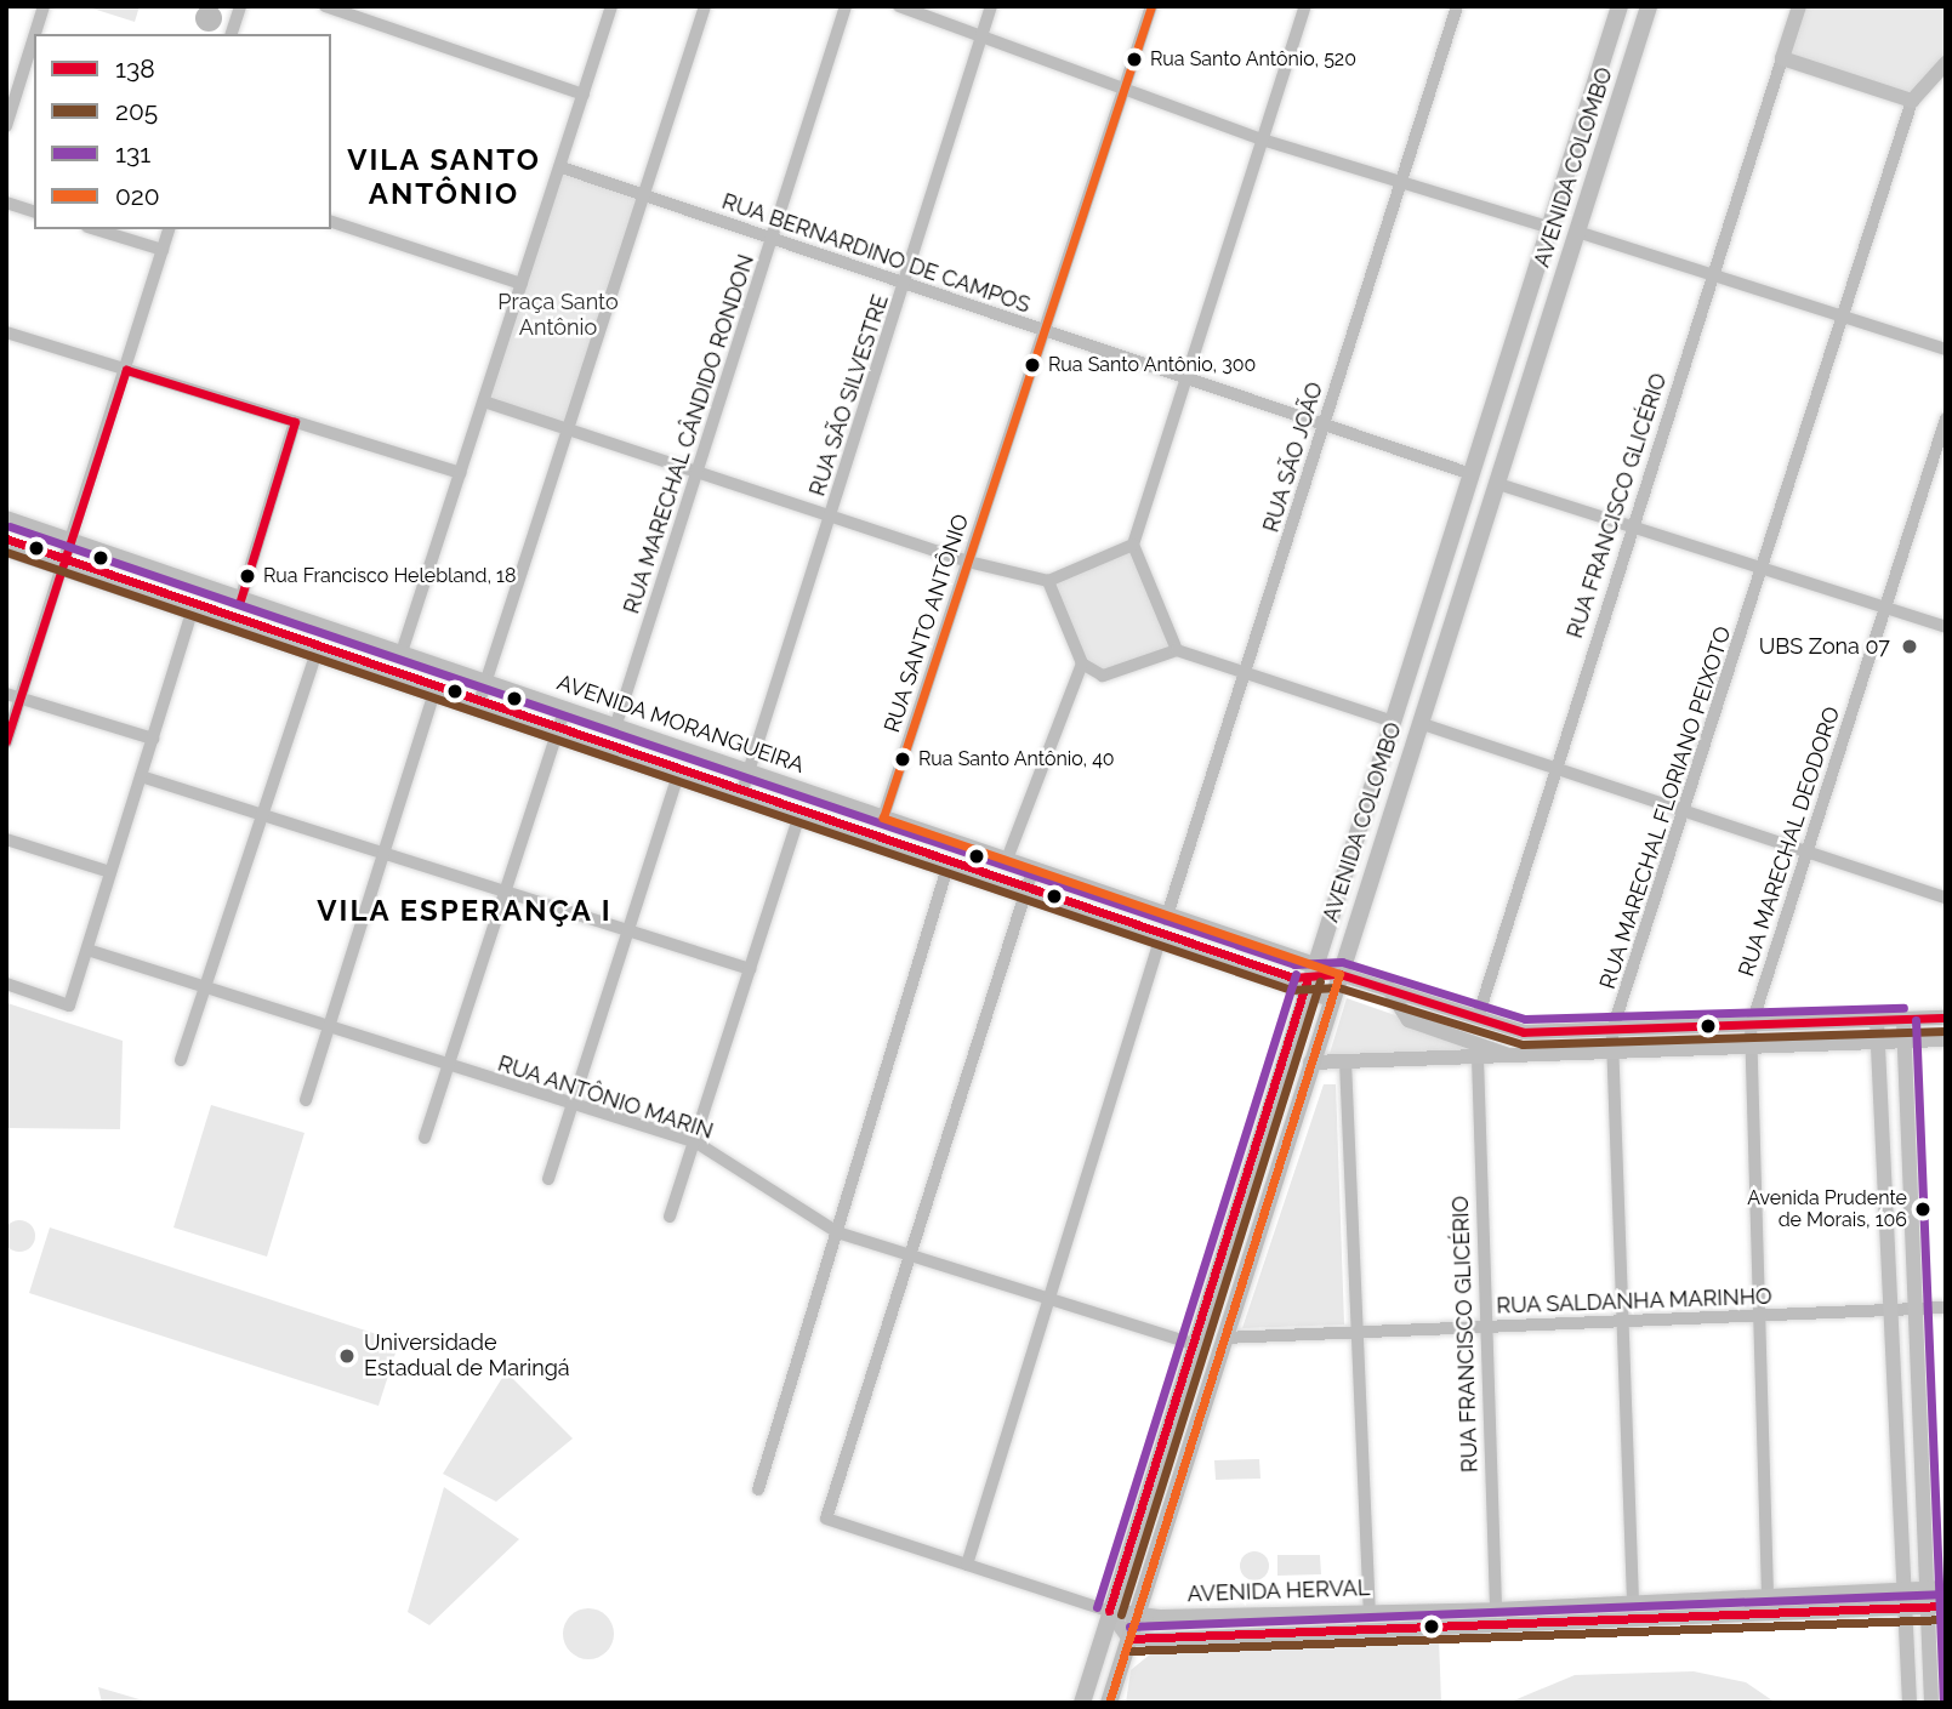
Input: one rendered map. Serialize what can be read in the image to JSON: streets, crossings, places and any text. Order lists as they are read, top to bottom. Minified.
{"streets":{"main road":["AVENIDA COLOMBO","RUA FRANCISCO GLICÉRIO","AVENIDA MORANGUEIRA","AVENIDA HERVAL"],"street":["RUA BERNARDINO DE CAMPOS","RUA SÃO SILVESTRE","RUA MARECHAL CÂNDIDO RONDON","RUA SÃO JOÃO","RUA SANTO ANTÔNIO","RUA MARECHAL FLORIANO PEIXOTO","RUA MARECHAL DEODORO","RUA ANTÔNIO MARIN","RUA SALDANHA MARINHO"]},"crossings":[["AVENIDA COLOMBO","RUA BERNARDINO DE CAMPOS"],["AVENIDA COLOMBO","AVENIDA MORANGUEIRA"],["AVENIDA COLOMBO","RUA ANTÔNIO MARIN"],["AVENIDA COLOMBO","RUA SALDANHA MARINHO"],["AVENIDA COLOMBO","AVENIDA HERVAL"],["RUA BERNARDINO DE CAMPOS","RUA SÃO SILVESTRE"],["RUA BERNARDINO DE CAMPOS","RUA MARECHAL CÂNDIDO RONDON"],["RUA BERNARDINO DE CAMPOS","RUA SÃO JOÃO"],["RUA BERNARDINO DE CAMPOS","RUA SANTO ANTÔNIO"],["RUA SÃO SILVESTRE","AVENIDA MORANGUEIRA"],["RUA MARECHAL CÂNDIDO RONDON","AVENIDA MORANGUEIRA"],["RUA SÃO JOÃO","AVENIDA MORANGUEIRA"],["RUA FRANCISCO GLICÉRIO","RUA SALDANHA MARINHO"],["RUA FRANCISCO GLICÉRIO","AVENIDA HERVAL"],["RUA SANTO ANTÔNIO","AVENIDA MORANGUEIRA"],["RUA MARECHAL FLORIANO PEIXOTO","RUA SALDANHA MARINHO"],["RUA MARECHAL FLORIANO PEIXOTO","AVENIDA HERVAL"],["RUA MARECHAL DEODORO","RUA SALDANHA MARINHO"],["RUA MARECHAL DEODORO","AVENIDA HERVAL"]],"districts":["VILA SANTO ANTÔNIO","VILA ESPERANÇA I"],"parks":["Praça Santo Antônio"],"places":["Rua Santo Antônio, 520","Rua Santo Antônio, 300","Rua Francisco Helebland, 18","UBS Zona 07","Rua Santo Antônio, 40","Avenida Prudente de Morais, 106","Universidade Estadual de Maringá"],"lines":["transit line 020","transit line 138","transit line 131","transit line 205"],"legend":["138","205","131","020"]}
